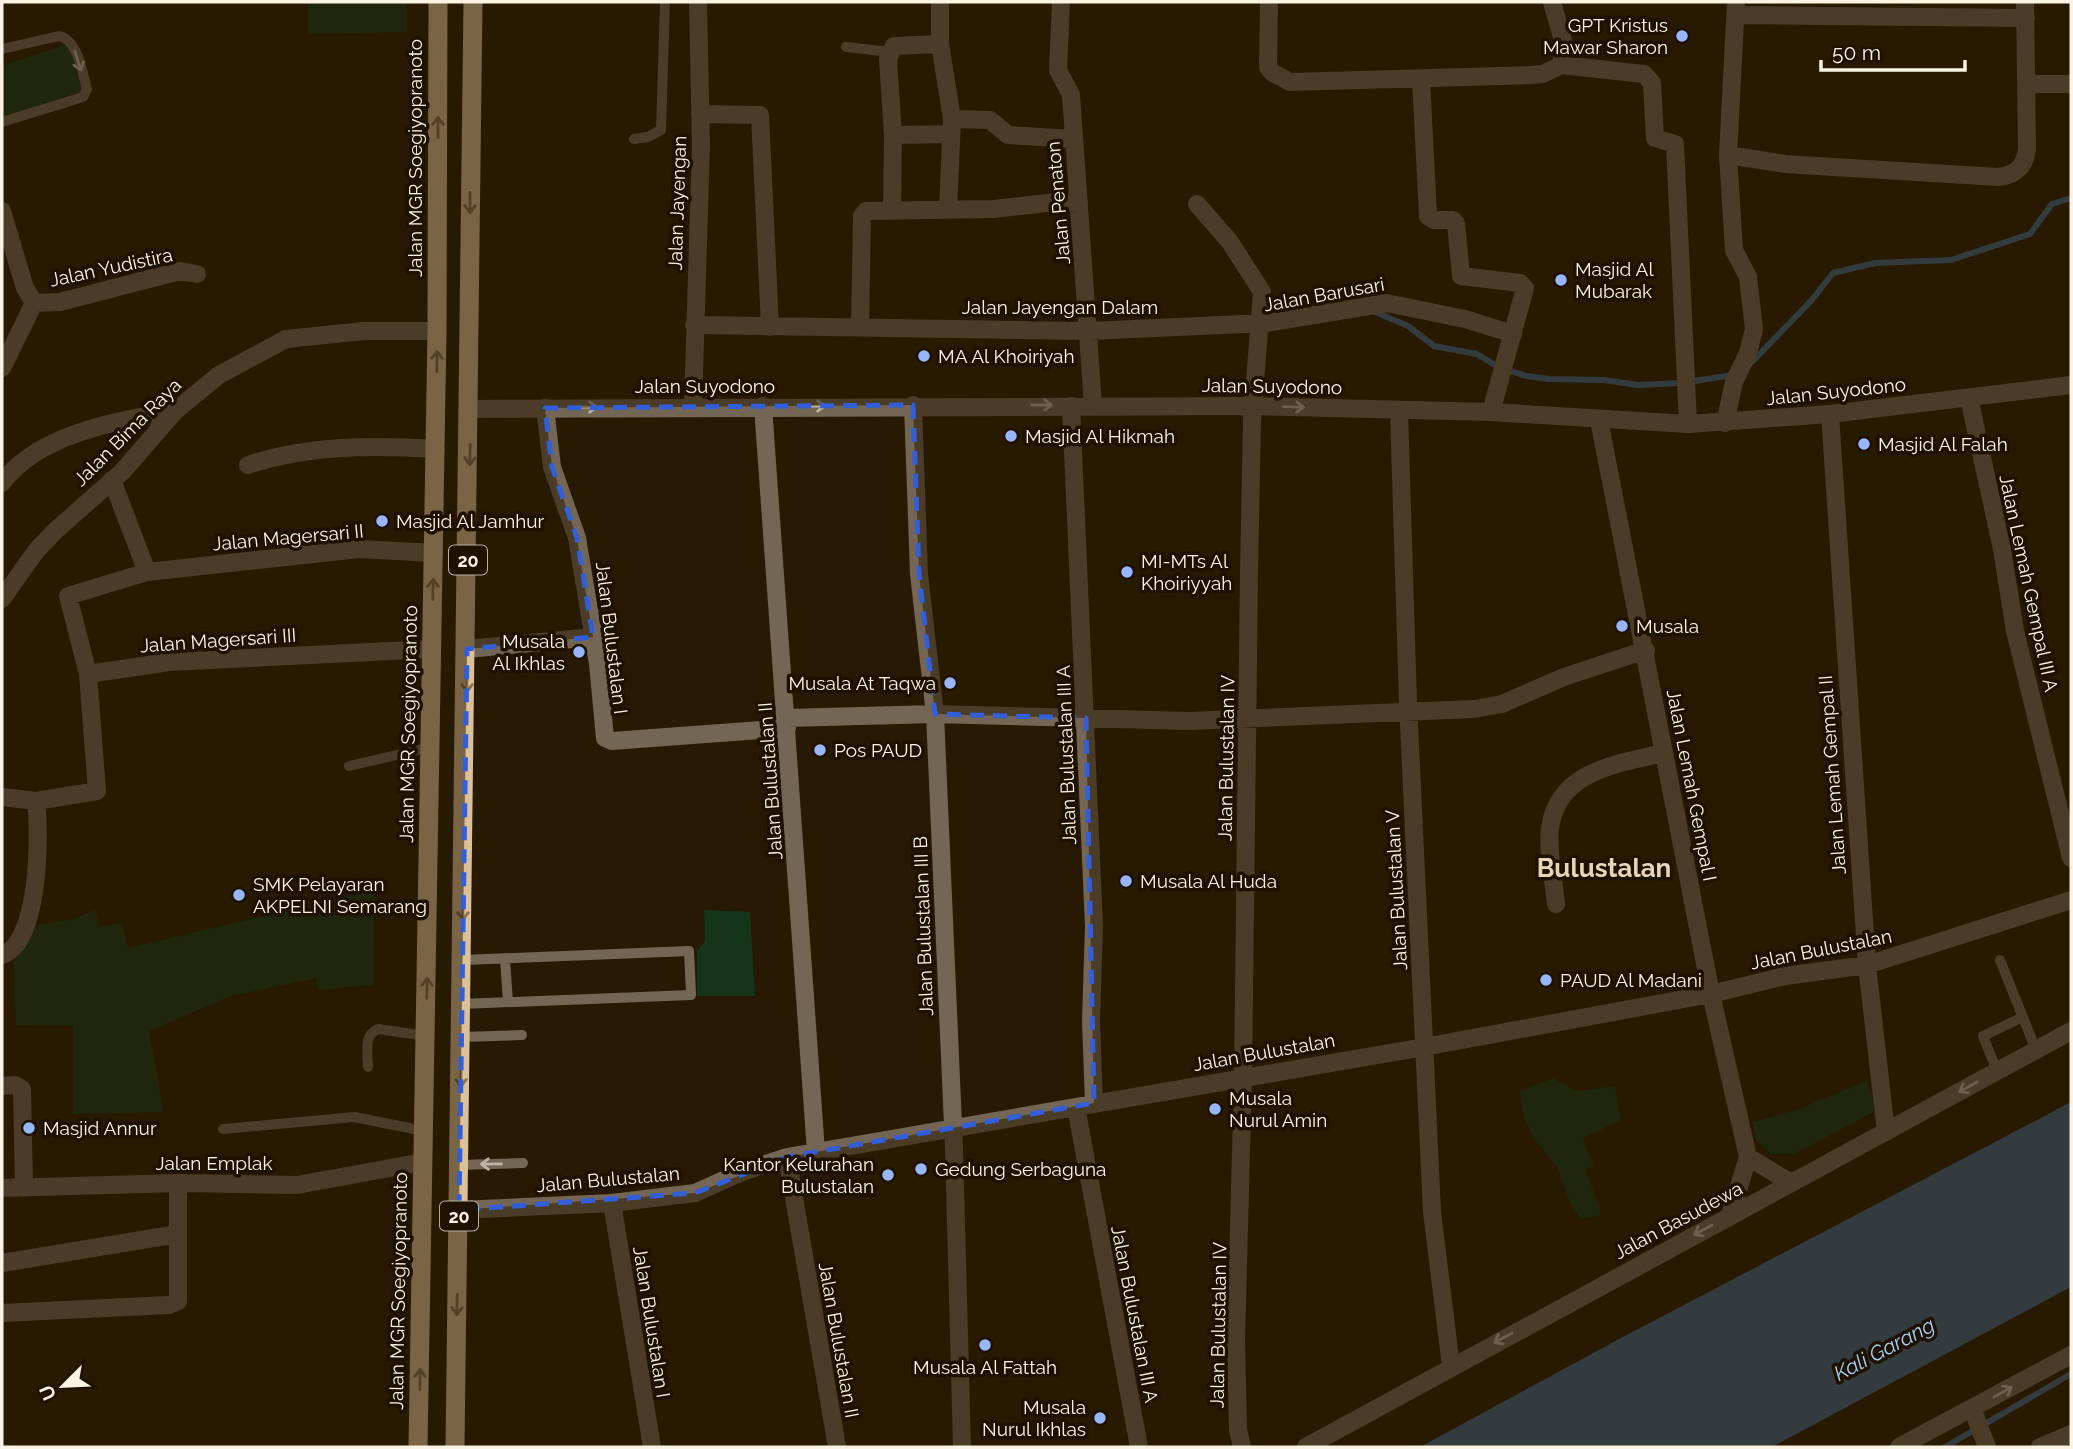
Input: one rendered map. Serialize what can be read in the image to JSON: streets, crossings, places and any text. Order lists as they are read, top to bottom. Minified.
{"streets":{"highway":["Jalan MGR Soegiyopranoto","20"],"street":["Jalan Jayengan","Jalan Penaton","Jalan Yudistira","Jalan Barusari","Jalan Jayengan Dalam","Jalan Suyodono","Jalan Bima Raya","Jalan Magersari II","Jalan Lemah Gempal III A","Jalan Bulustalan I","Jalan Magersari III","Jalan Bulustalan III A","Jalan Bulustalan IV","Jalan Lemah Gempal II","Jalan Bulustalan II","Jalan Lemah Gempal I","Jalan Bulustalan V","Jalan Bulustalan III B","Jalan Bulustalan","Jalan Emplak","Jalan Basudewa"]},"crossings":[["Jalan MGR Soegiyopranoto","Jalan Bima Raya"],["Jalan MGR Soegiyopranoto","Jalan Magersari II"],["Jalan MGR Soegiyopranoto","Jalan Magersari III"],["Jalan MGR Soegiyopranoto","Jalan Emplak"],["Jalan Jayengan","Jalan Jayengan Dalam"],["Jalan Jayengan","Jalan Suyodono"],["Jalan Penaton","Jalan Jayengan Dalam"],["Jalan Penaton","Jalan Suyodono"],["Jalan Barusari","Jalan Jayengan Dalam"],["Jalan Barusari","Jalan Suyodono"],["Jalan Barusari","Jalan Bulustalan IV"],["Jalan Suyodono","20"],["Jalan Suyodono","Jalan Lemah Gempal III A"],["Jalan Suyodono","Jalan Bulustalan I"],["Jalan Suyodono","Jalan Bulustalan III A"],["Jalan Suyodono","Jalan Bulustalan IV"],["Jalan Suyodono","Jalan Lemah Gempal II"],["Jalan Suyodono","Jalan Bulustalan II"],["Jalan Suyodono","Jalan Lemah Gempal I"],["Jalan Suyodono","Jalan Bulustalan V"],["Jalan Suyodono","Jalan Bulustalan III B"],["Jalan Magersari II","Jalan Magersari III"],["20","Jalan Bulustalan"],["Jalan Bulustalan I","Jalan Bulustalan II"],["Jalan Bulustalan I","Jalan Bulustalan"],["Jalan Bulustalan III A","Jalan Bulustalan"],["Jalan Bulustalan IV","Jalan Bulustalan"],["Jalan Lemah Gempal II","Jalan Bulustalan"],["Jalan Lemah Gempal II","Jalan Basudewa"],["Jalan Bulustalan II","Jalan Bulustalan"],["Jalan Lemah Gempal I","Jalan Bulustalan"],["Jalan Lemah Gempal I","Jalan Basudewa"],["Jalan Bulustalan V","Jalan Bulustalan"],["Jalan Bulustalan V","Jalan Basudewa"],["Jalan Bulustalan III B","Jalan Bulustalan"]],"one_way":["Jalan Suyodono","Jalan Basudewa"],"districts":["Bulustalan"],"water":["Kali Garang"],"places":["GPT Kristus Mawar Sharon","Masjid Al Mubarak","MA Al Khoiriyah","Masjid Al Hikmah","Masjid Al Falah","Masjid Al Jamhur","MI-MTs Al Khoiriyyah","Musala","Musala Al Ikhlas","Musala At Taqwa","Pos PAUD","Musala Al Huda","SMK Pelayaran AKPELNI Semarang","PAUD Al Madani","Musala Nurul Amin","Masjid Annur","Gedung Serbaguna","Kantor Kelurahan Bulustalan","Musala Al Fattah","Musala Nurul Ikhlas"],"scale_bar":"50 m","north":"bottom left"}
